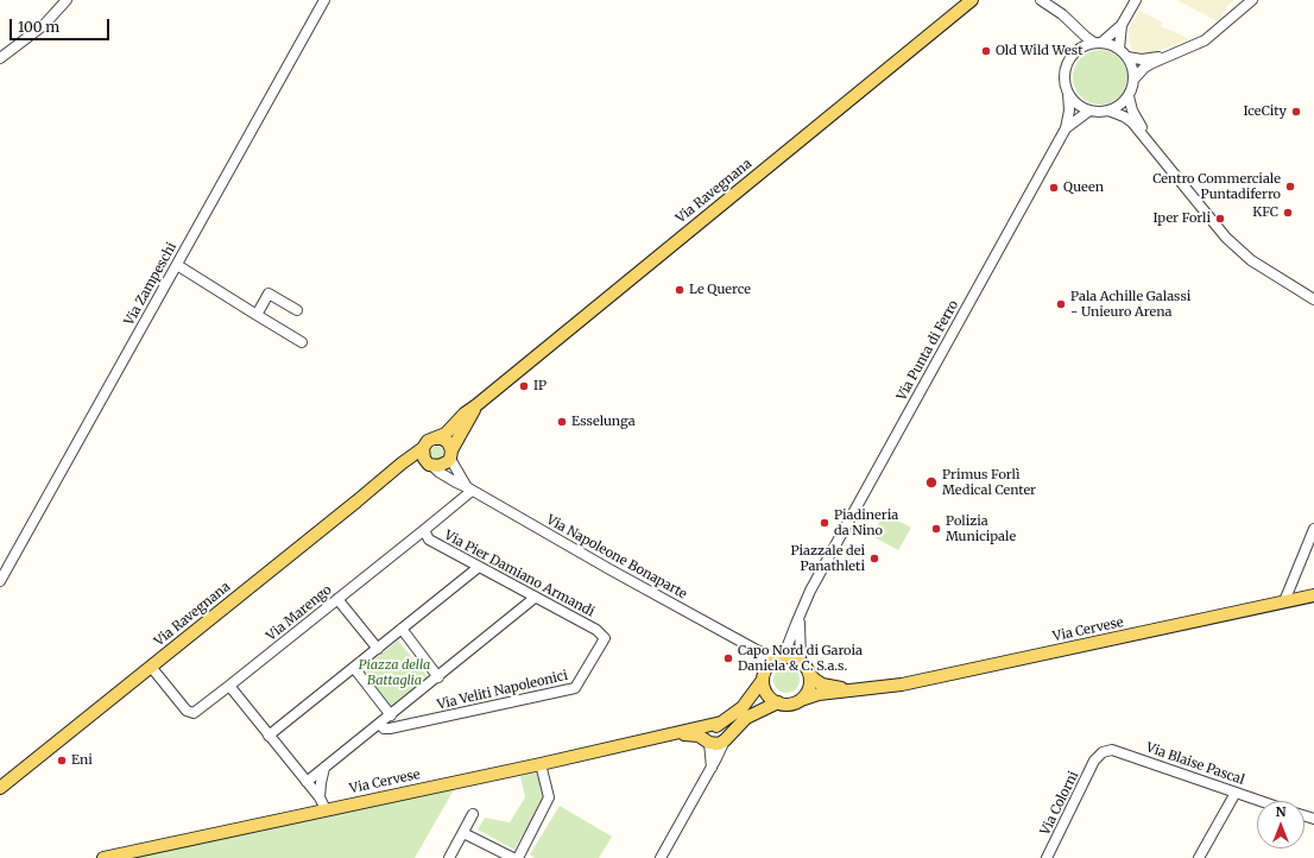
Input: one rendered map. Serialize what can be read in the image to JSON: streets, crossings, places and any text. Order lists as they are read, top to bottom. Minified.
{"streets":{"main road":["Via Ravegnana","Via Cervese"],"street":["Via Zampeschi","Via Punta di Ferro","Via Napoleone Bonaparte","Via Pier Damiano Armandi","Via Marengo","Via Veliti Napoleonici","Via Blaise Pascal","Via Colorni"]},"crossings":[["Via Ravegnana","Via Napoleone Bonaparte"],["Via Ravegnana","Via Marengo"],["Via Punta di Ferro","Via Napoleone Bonaparte"],["Via Punta di Ferro","Via Cervese"],["Via Napoleone Bonaparte","Via Marengo"],["Via Napoleone Bonaparte","Via Cervese"],["Via Pier Damiano Armandi","Via Marengo"],["Via Pier Damiano Armandi","Via Veliti Napoleonici"],["Via Blaise Pascal","Via Colorni"]],"parks":["Piazza della Battaglia"],"places":["Old Wild West","IceCity","Centro Commerciale Puntadiferro","Queen","KFC","Iper Forli","Le Querce","Pala Achille Galassi - Unieuro Arena","IP","Esselunga","Primus Forlì Medical Center","Piadineria da Nino","Polizia Municipale","Piazzale dei Panathleti","Capo Nord di Garoia Daniela & C. S.a.s.","Eni"],"scale_bar":"100 m","north":"top"}
